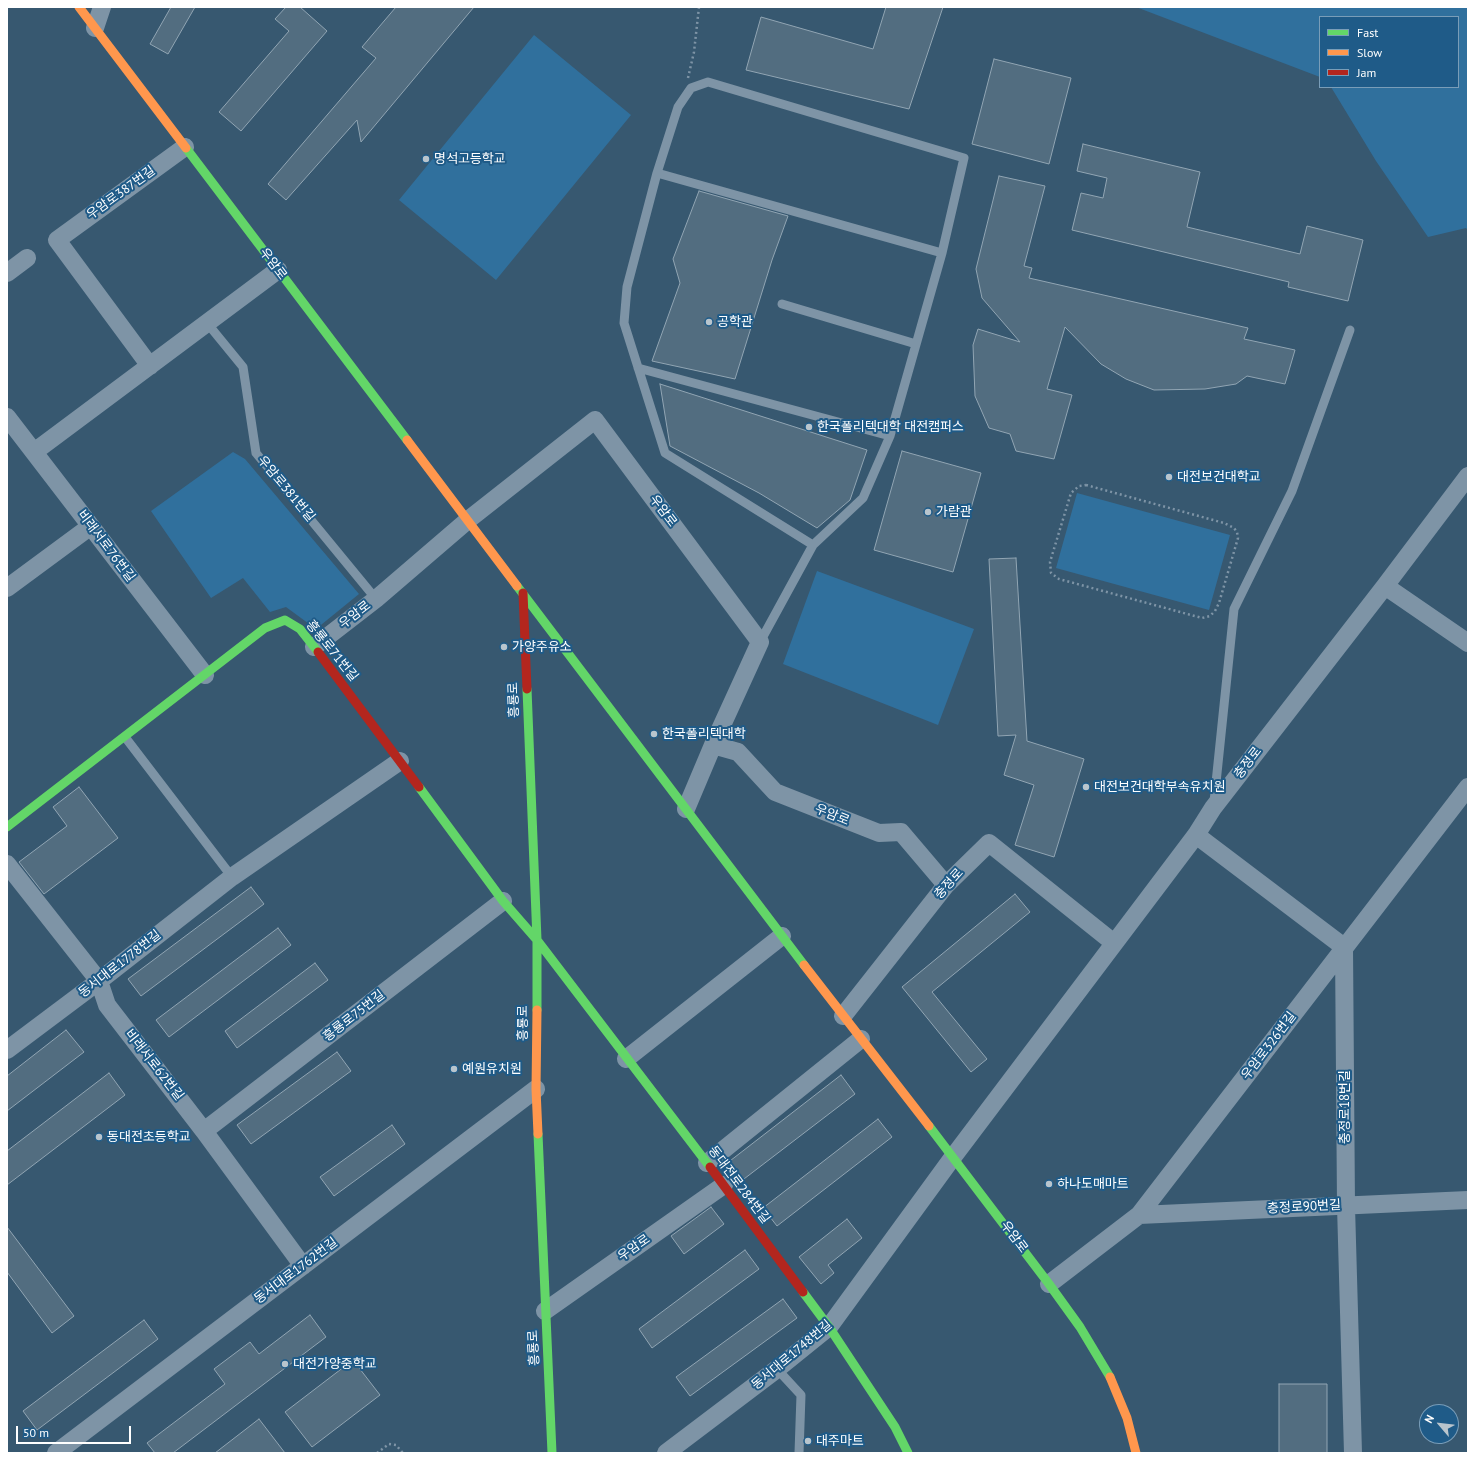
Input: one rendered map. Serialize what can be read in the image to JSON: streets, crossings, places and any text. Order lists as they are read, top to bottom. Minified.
{"streets":{"main road":["우암로","흥룡로71번길","흥룡로","동대전로284번길"],"street":["우암로387번길","비래서로76번길","충정로","동서대로1778번길","흥룡로75번길","우암로326번길","비래서로62번길","충정로18번길","충정로90번길","동서대로1762번길","동서대로1748번길"],"lane":["우암로381번길"]},"crossings":[["우암로387번길","우암로"],["우암로","우암로381번길"],["우암로","흥룡로71번길"],["우암로","흥룡로"],["우암로","충정로"],["우암로","우암로326번길"],["우암로","동대전로284번길"],["우암로","동서대로1748번길"],["비래서로76번길","흥룡로71번길"],["흥룡로71번길","흥룡로"],["흥룡로71번길","동서대로1778번길"],["흥룡로71번길","흥룡로75번길"],["흥룡로71번길","동대전로284번길"],["흥룡로","동대전로284번길"],["흥룡로","동서대로1762번길"],["충정로","동서대로1748번길"],["동서대로1778번길","비래서로62번길"],["흥룡로75번길","비래서로62번길"],["우암로326번길","충정로18번길"],["우암로326번길","충정로90번길"],["비래서로62번길","동서대로1762번길"],["충정로18번길","충정로90번길"],["동대전로284번길","동서대로1748번길"]],"places":["명석고등학교","공학관","한국폴리텍대학 대전캠퍼스","대전보건대학교","가람관","가양주유소","한국폴리텍대학","대전보건대학부속유치원","예원유치원","동대전초등학교","하나도매마트","대전가양중학교","대주마트"],"legend":["Fast","Slow","Jam"],"scale_bar":"50 m","north":"top left"}
